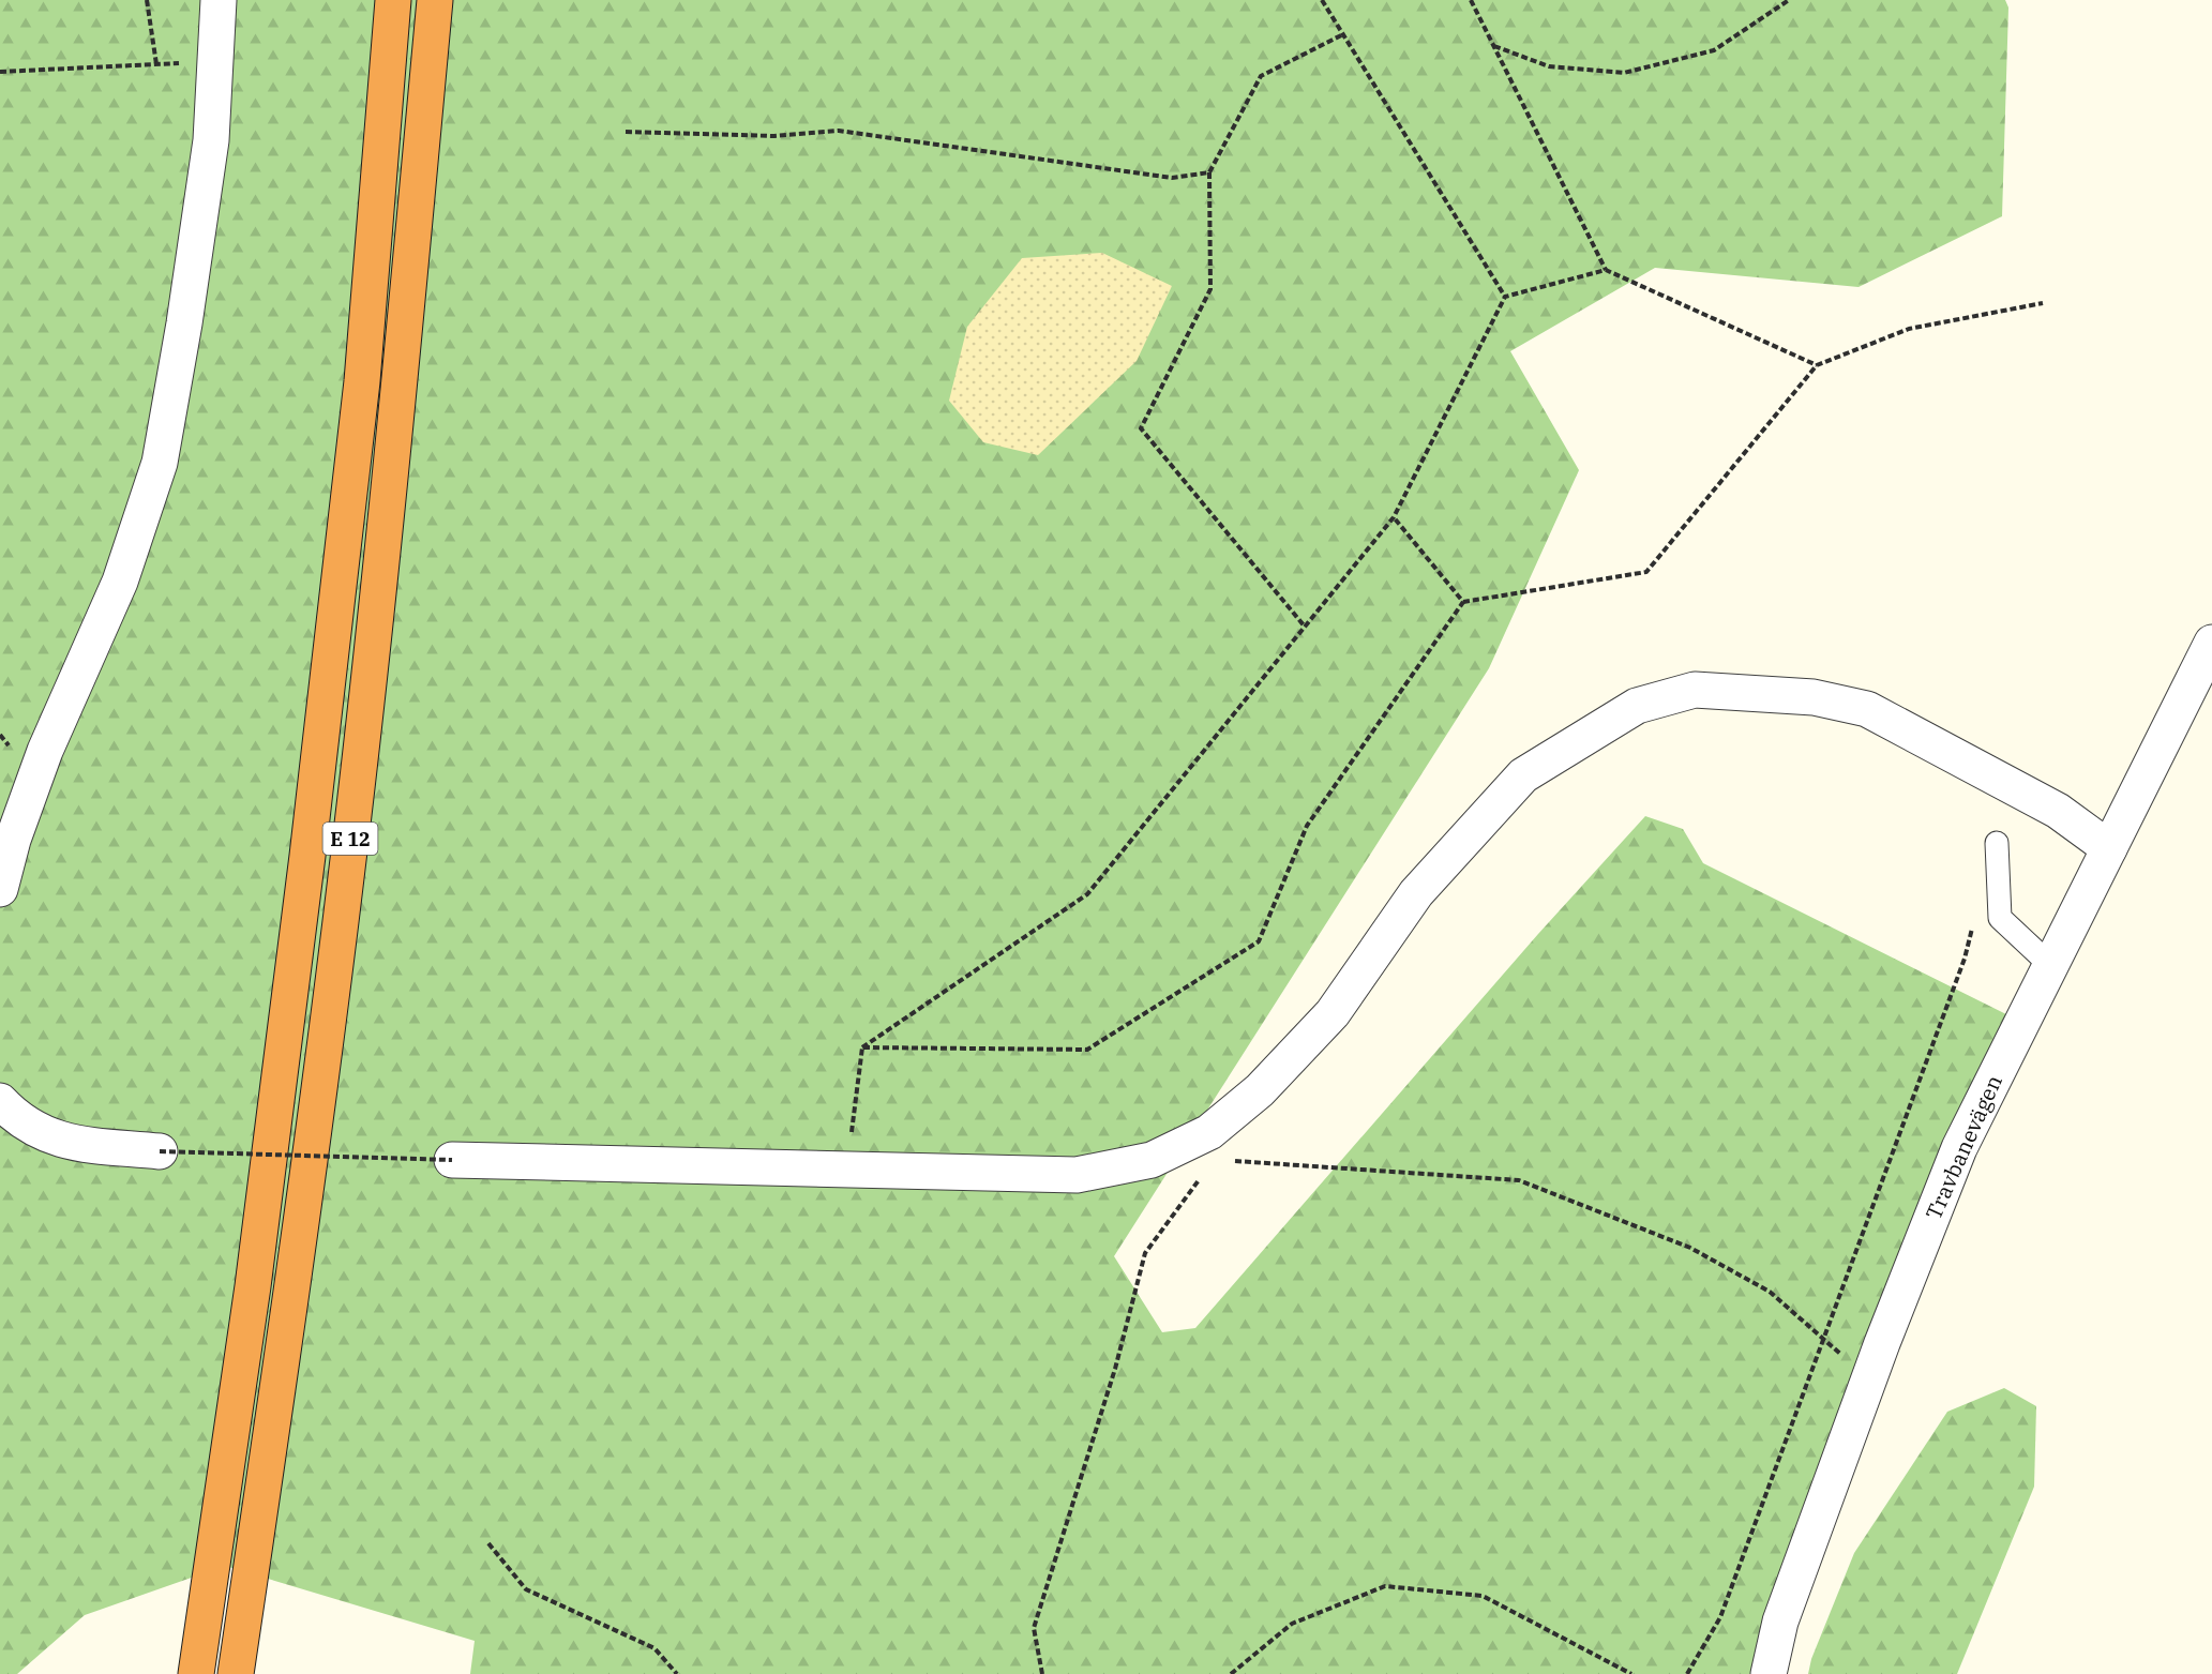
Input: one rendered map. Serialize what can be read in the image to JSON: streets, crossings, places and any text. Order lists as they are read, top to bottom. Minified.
{"streets":{"highway":["E 12"],"street":["Travbanevägen"]}}
